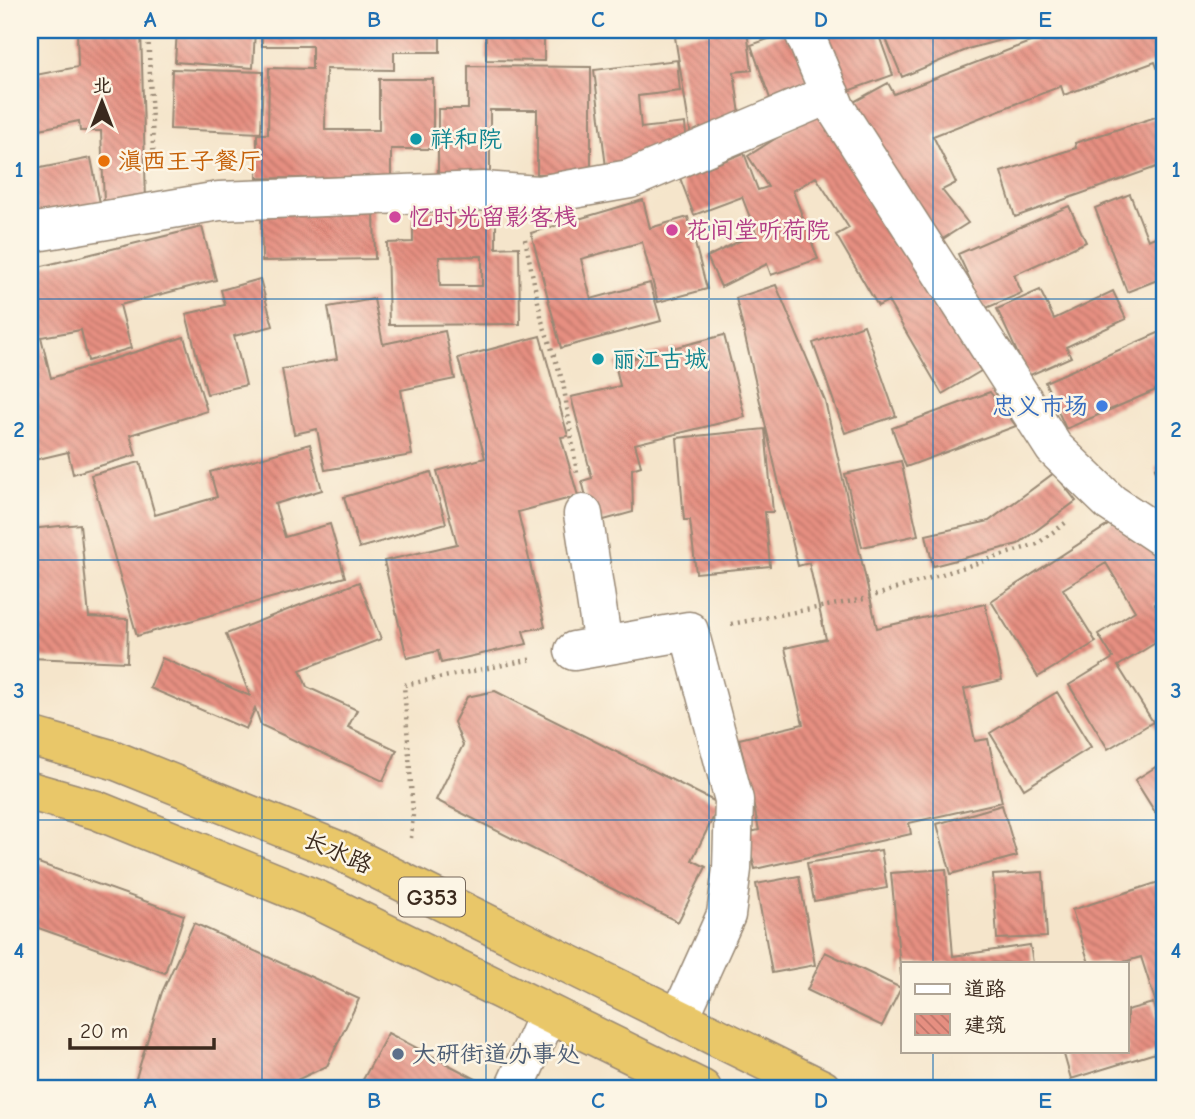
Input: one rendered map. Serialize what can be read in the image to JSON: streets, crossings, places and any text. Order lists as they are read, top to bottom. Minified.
{"streets":{"highway":["长水路","G353"]},"places":["祥和院","滇西王子餐厅","忆时光留影客栈","花间堂听荷院","丽江古城","忠义市场","大研街道办事处"],"legend":["道路","建筑"],"scale_bar":"20 m","north":"top","grid":{"columns":["A","B","C","D","E"],"rows":["1","2","3","4"]}}
